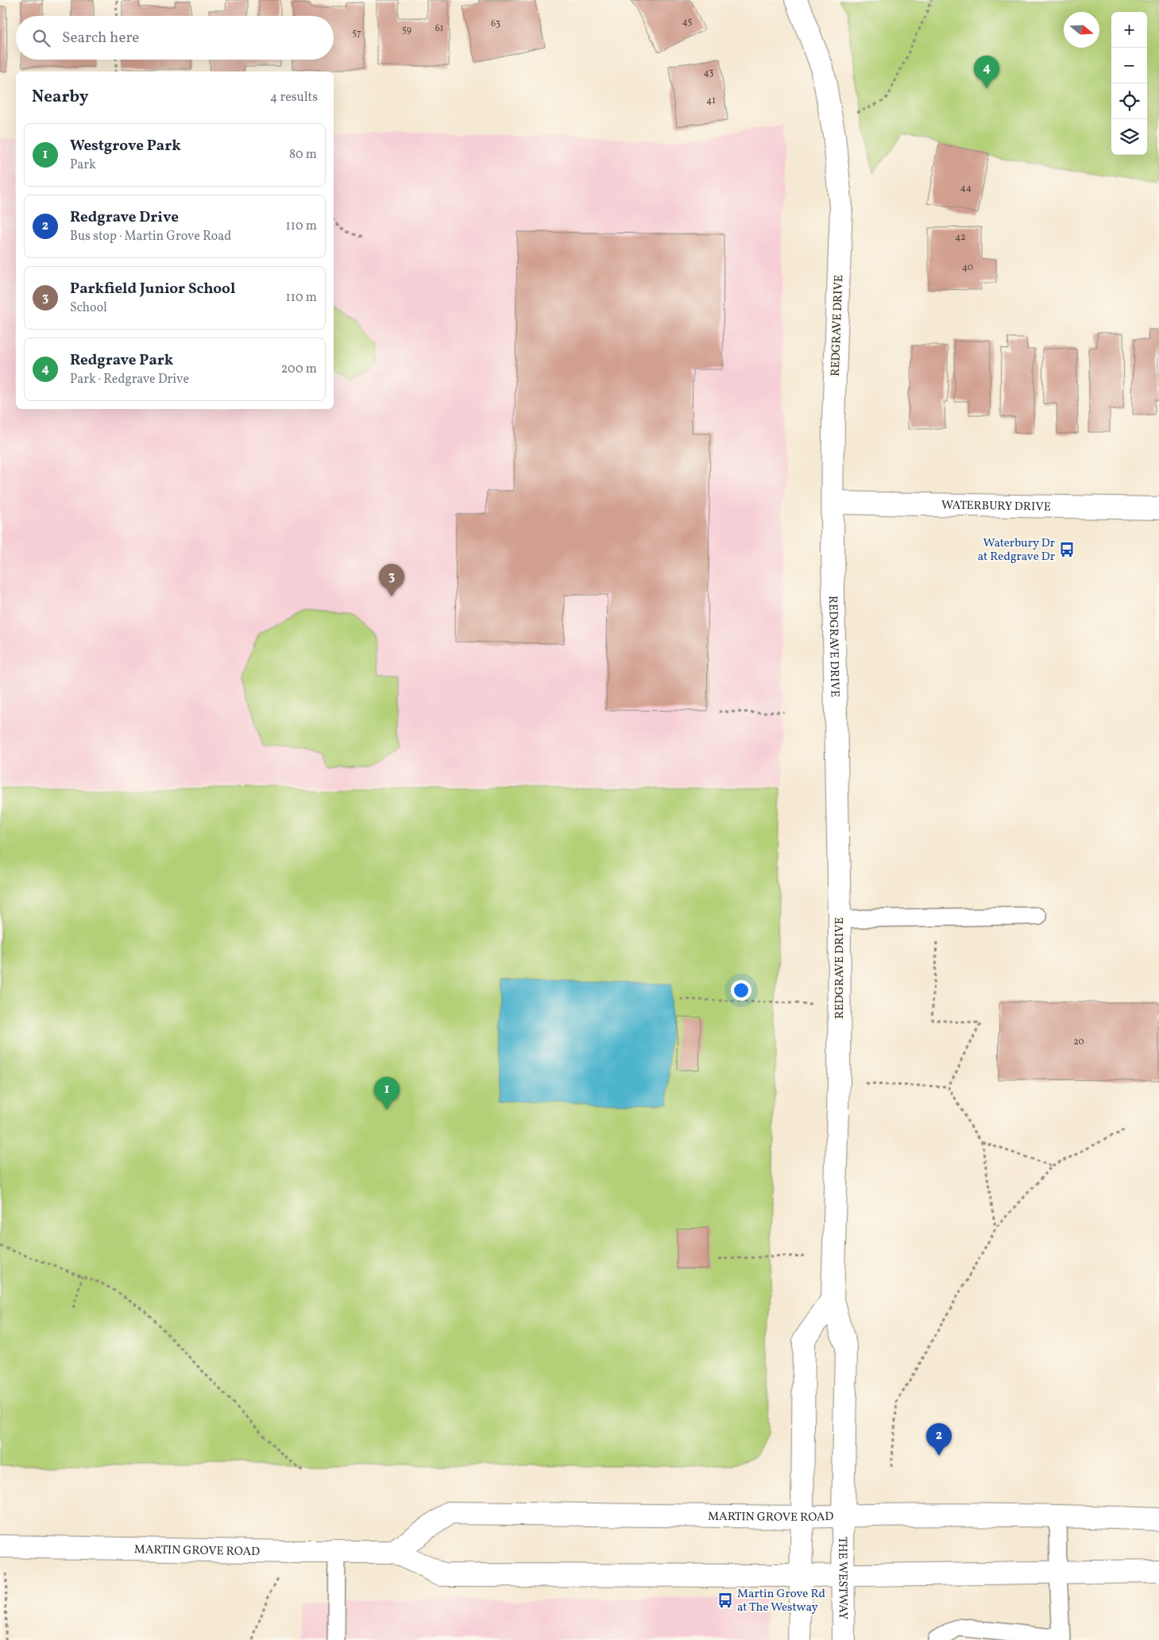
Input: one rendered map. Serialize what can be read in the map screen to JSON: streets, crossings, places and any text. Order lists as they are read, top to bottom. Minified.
{"streets":{"main road":["REDGRAVE DRIVE","WATERBURY DRIVE","MARTIN GROVE ROAD","THE WESTWAY"]},"crossings":[["REDGRAVE DRIVE","WATERBURY DRIVE"],["REDGRAVE DRIVE","MARTIN GROVE ROAD"],["REDGRAVE DRIVE","THE WESTWAY"],["MARTIN GROVE ROAD","THE WESTWAY"]],"places":{"bus stop":["Waterbury Dr at Redgrave Dr","Martin Grove Rd at The Westway"]},"house_numbers":["45","63","61","59","57","43","41","44","42","40","20"],"north":"right","page":{"map_buttons":["+","−"],"search":"Search here","pins":["4","3","1","2"],"heading":["Nearby","4 results"],"list":[{"mark":"1","name":"Westgrove Park","note":"Park","value":"80 m"},{"mark":"2","name":"Redgrave Drive","note":"Bus stop · Martin Grove Road","value":"110 m"},{"mark":"3","name":"Parkfield Junior School","note":"School","value":"110 m"},{"mark":"4","name":"Redgrave Park","note":"Park · Redgrave Drive","value":"200 m"}]}}
